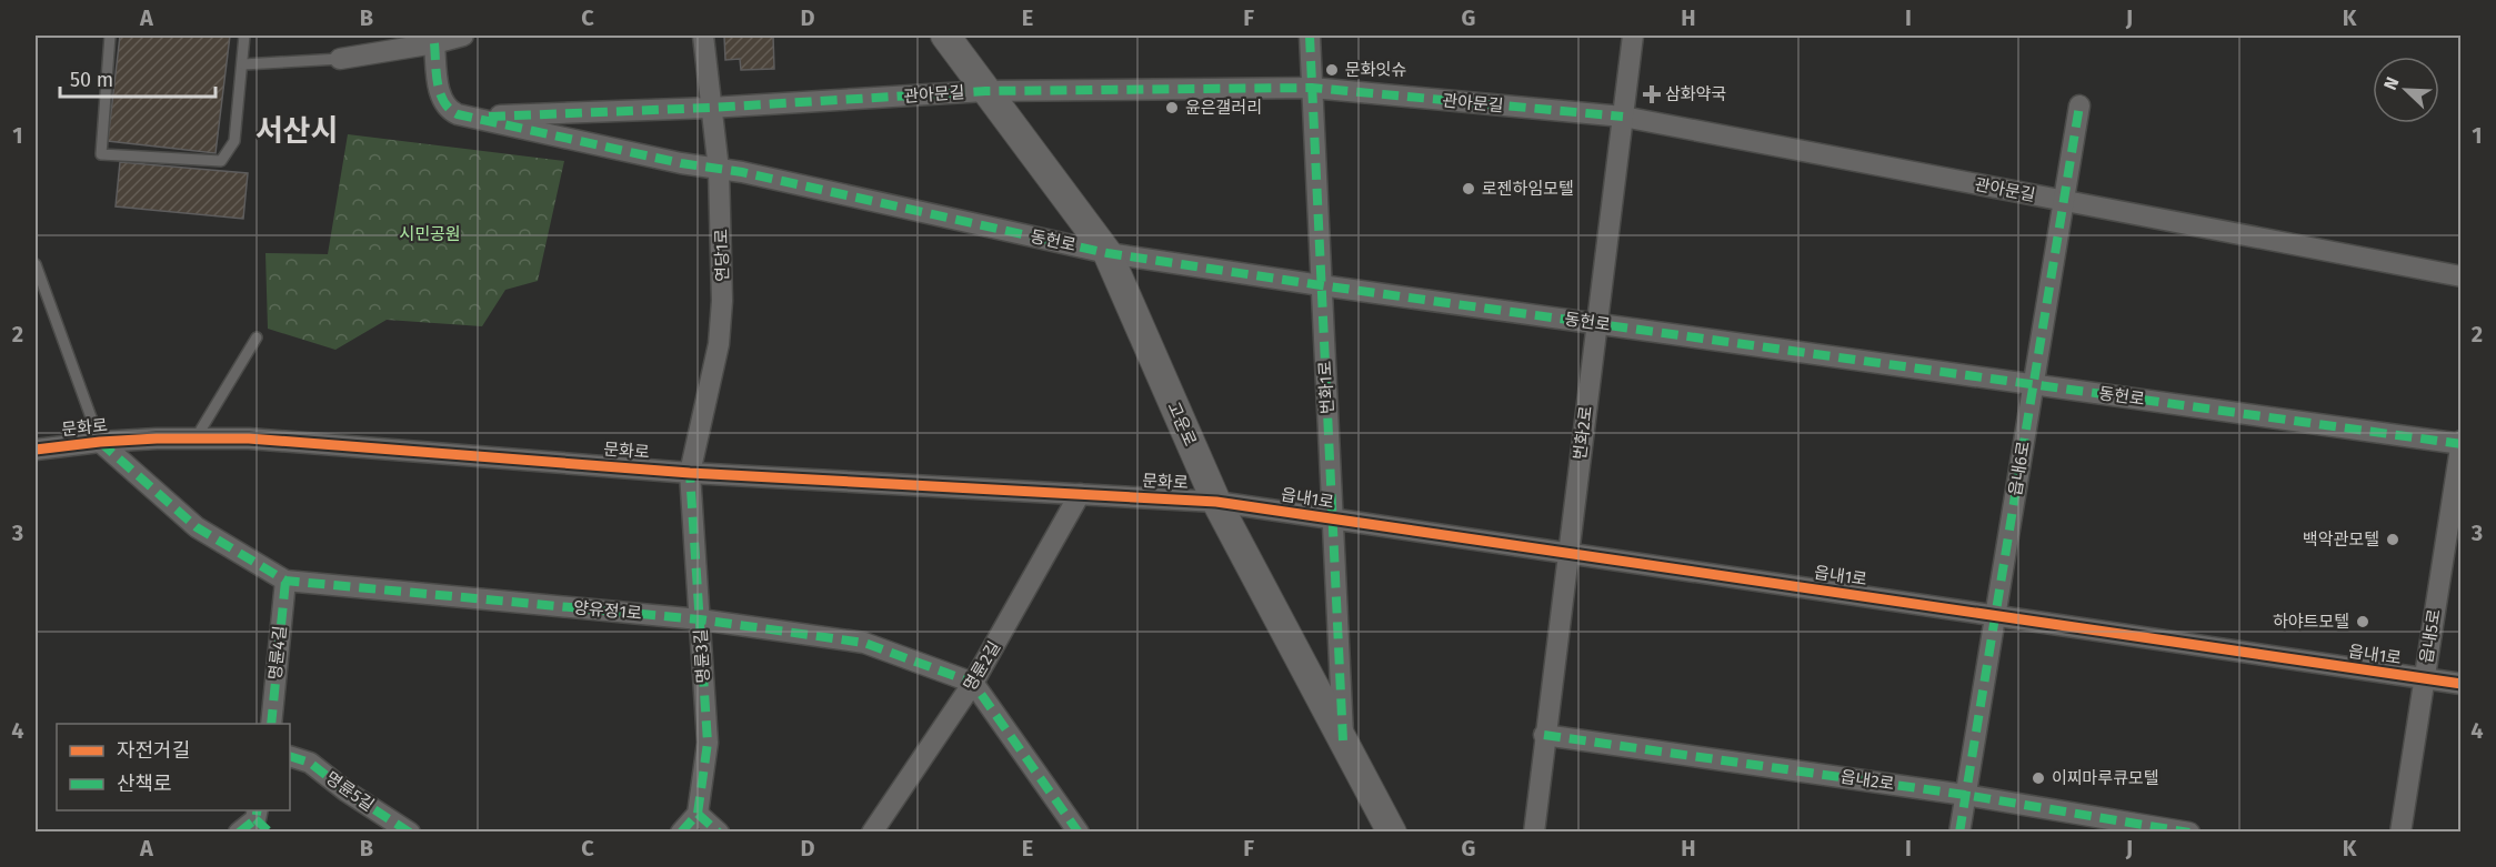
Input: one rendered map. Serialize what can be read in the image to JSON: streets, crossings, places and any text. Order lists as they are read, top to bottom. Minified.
{"streets":{"street":["관아문길","동헌로","연당1로","번화1로","고운로","문화로","번화2로","읍내6로","읍내1로","양유정1로","읍내5로","명륜4길","명륜3길","명륜2길","읍내2로","명륜5길"]},"crossings":[["관아문길","연당1로"],["관아문길","번화1로"],["관아문길","고운로"],["관아문길","번화2로"],["관아문길","읍내6로"],["동헌로","연당1로"],["동헌로","번화1로"],["동헌로","고운로"],["동헌로","번화2로"],["동헌로","읍내6로"],["동헌로","읍내5로"],["연당1로","문화로"],["연당1로","명륜3길"],["번화1로","고운로"],["번화1로","읍내1로"],["고운로","문화로"],["고운로","읍내1로"],["문화로","읍내1로"],["문화로","양유정1로"],["문화로","명륜3길"],["문화로","명륜2길"],["번화2로","읍내1로"],["번화2로","읍내2로"],["읍내6로","읍내1로"],["읍내6로","읍내2로"],["읍내1로","읍내5로"],["양유정1로","명륜4길"],["양유정1로","명륜3길"],["양유정1로","명륜2길"]],"districts":["서산시"],"parks":["시민공원"],"places":{"other":["문화잇슈","윤은갤러리","로젠하임모텔","백악관모텔","하야트모텔","이찌마루큐모텔"],"health":["삼화약국"]},"legend":["자전거길","산책로"],"scale_bar":"50 m","north":"top left","grid":{"columns":["A","B","C","D","E","F","G","H","I","J","K"],"rows":["1","2","3","4"]}}
